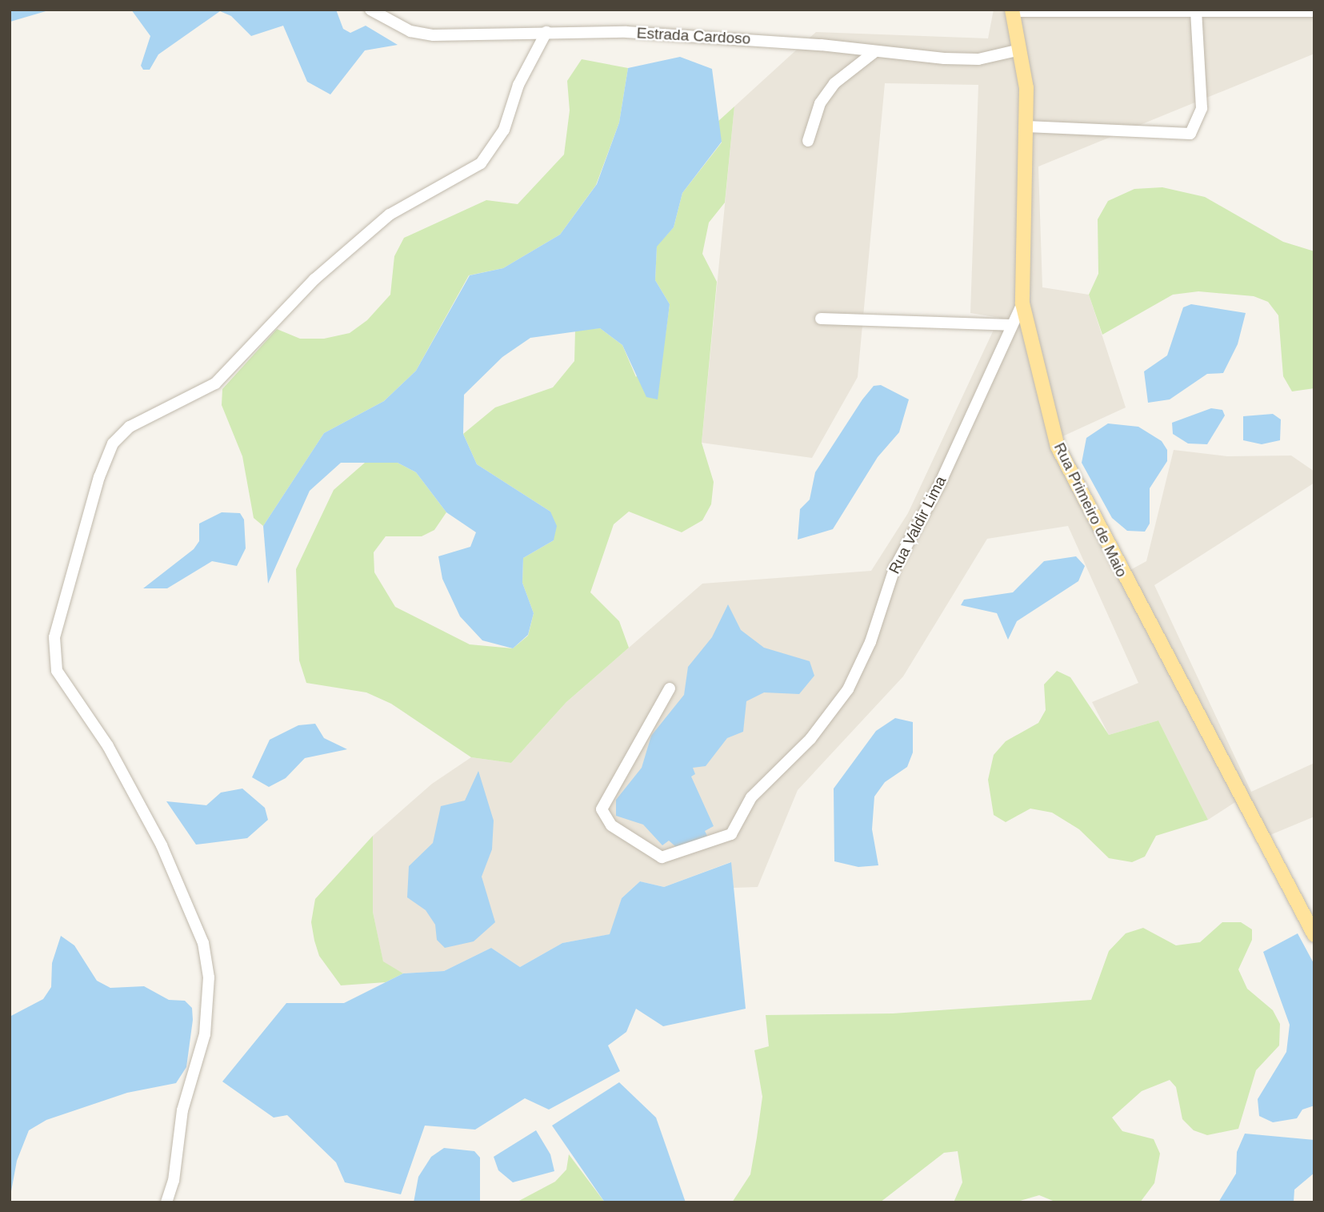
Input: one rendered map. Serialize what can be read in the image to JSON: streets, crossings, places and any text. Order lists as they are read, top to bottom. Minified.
{"streets":{"main road":["Rua Primeiro de Maio"],"street":["Estrada Cardoso","Rua Valdir Lima"]},"crossings":[["Estrada Cardoso","Rua Primeiro de Maio"],["Rua Primeiro de Maio","Rua Valdir Lima"]]}
